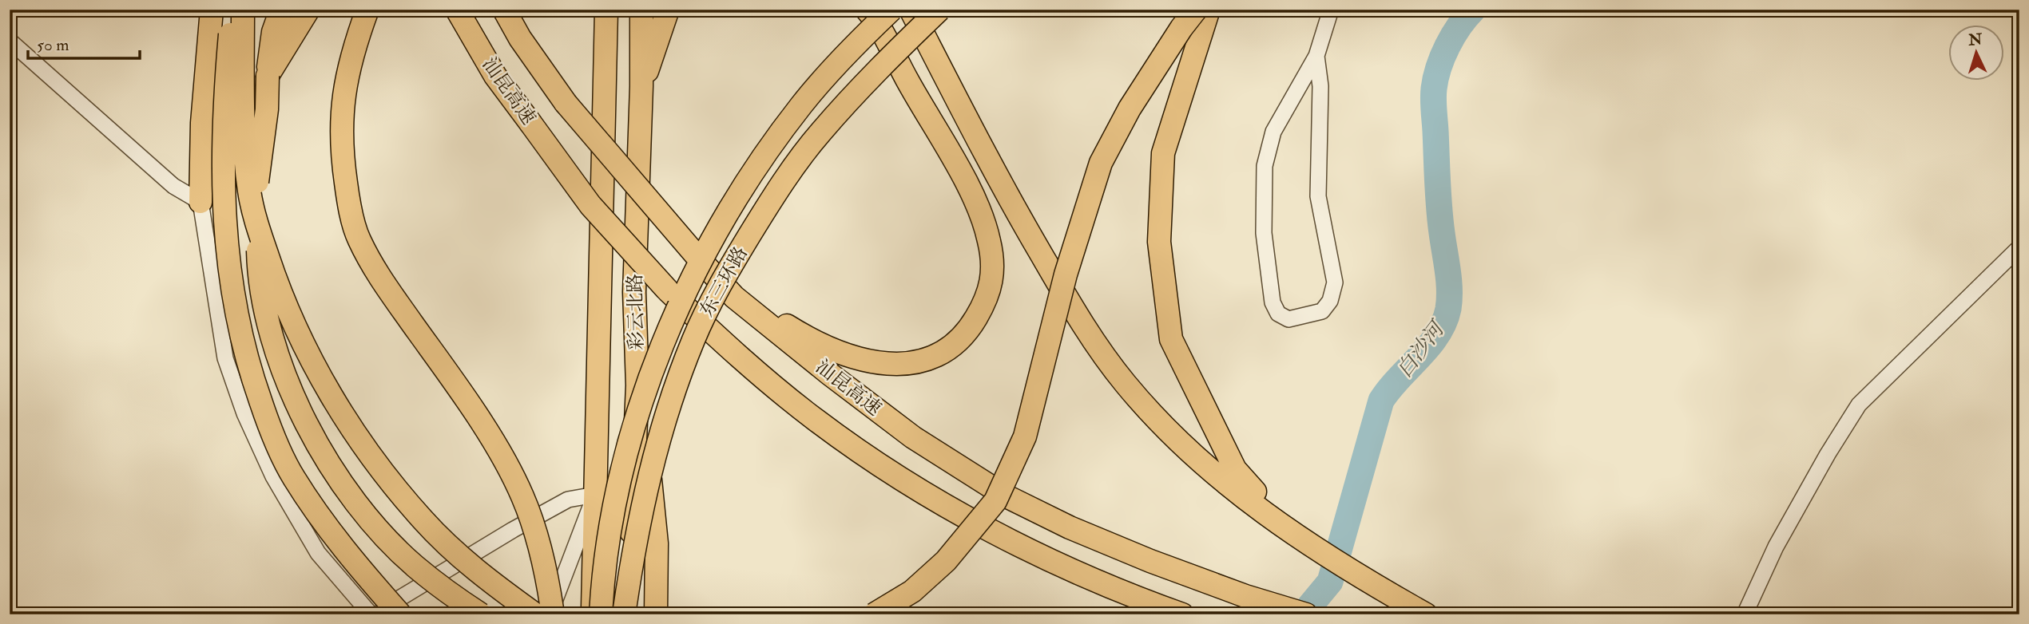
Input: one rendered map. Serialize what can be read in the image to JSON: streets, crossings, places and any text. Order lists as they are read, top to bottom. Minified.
{"streets":{"highway":["汕昆高速","东三环路","彩云北路"]},"water":["白沙河"],"scale_bar":"50 m","north":"top"}
